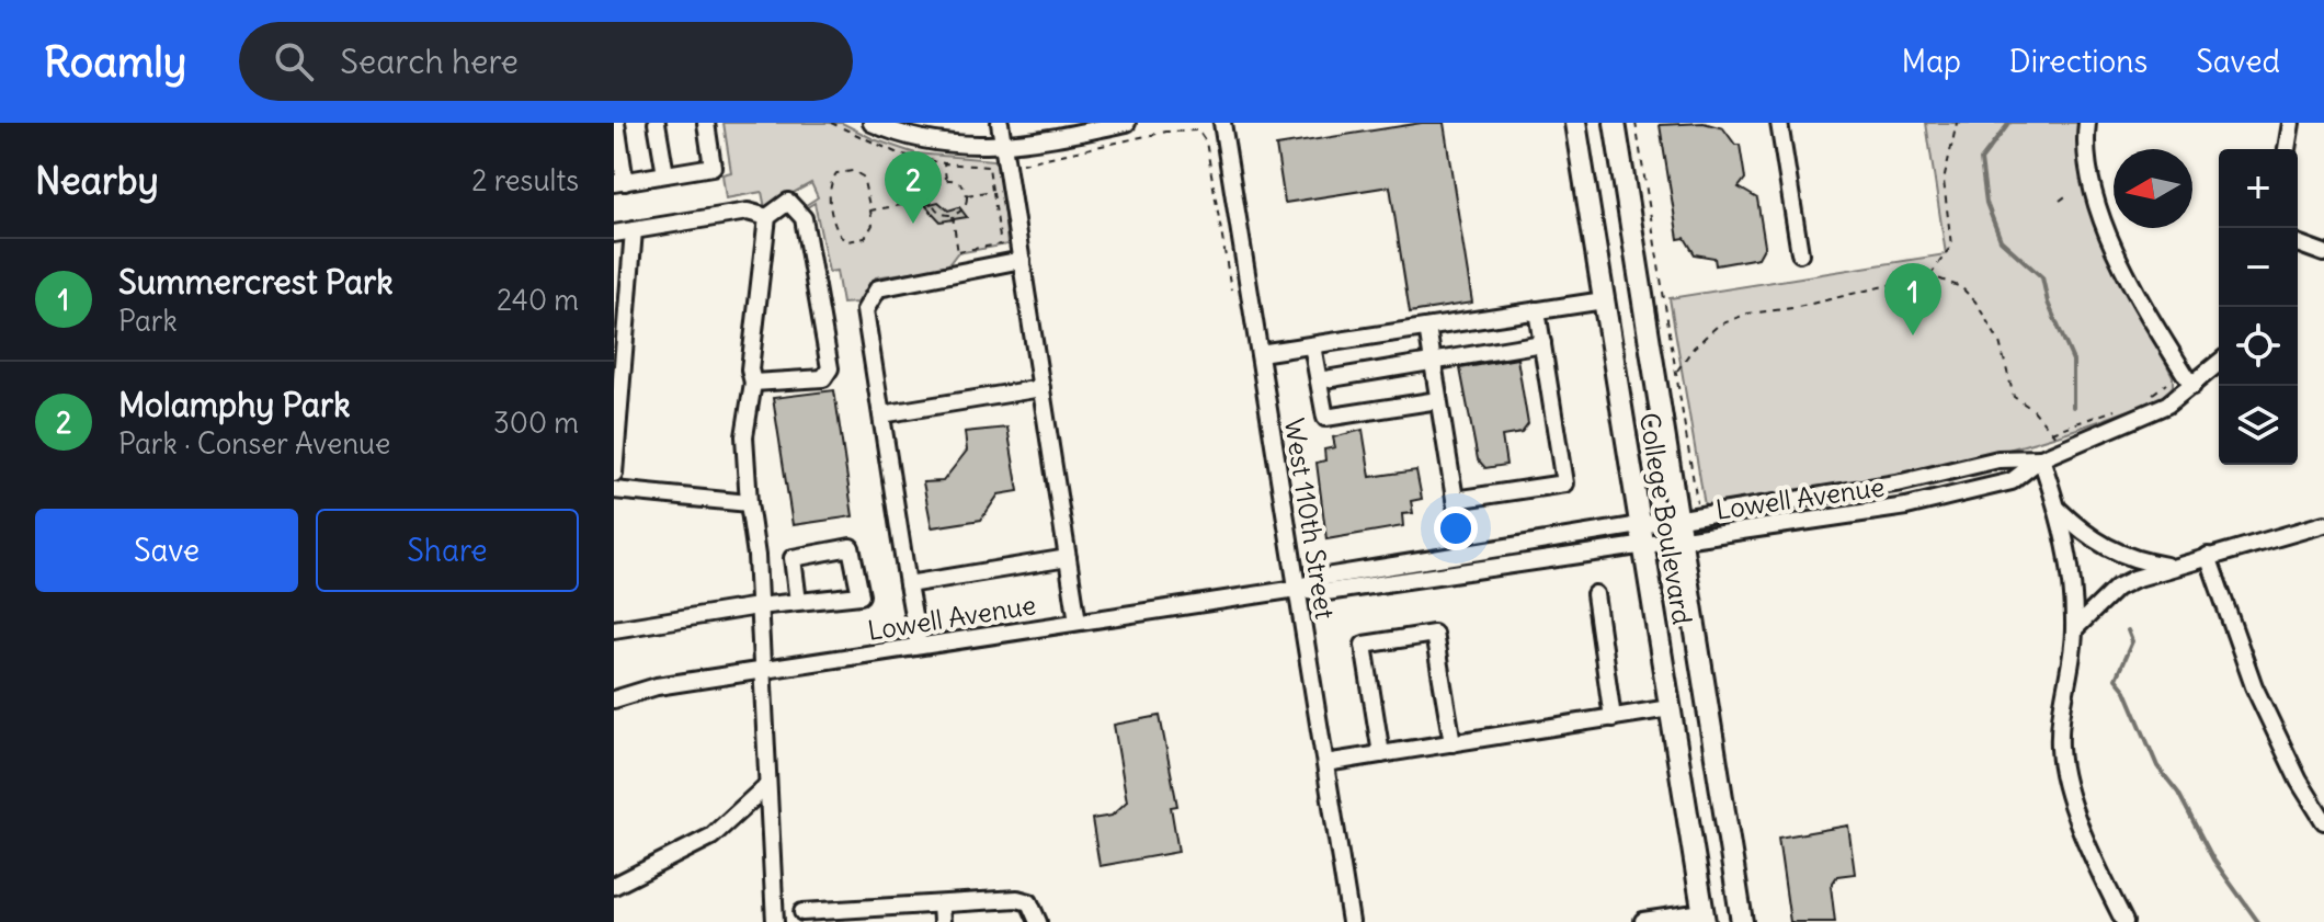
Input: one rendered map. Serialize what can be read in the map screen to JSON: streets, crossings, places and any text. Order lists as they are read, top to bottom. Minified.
{"streets":{"main road":["College Boulevard"],"street":["Lowell Avenue","West 110th Street"]},"crossings":[["Lowell Avenue","West 110th Street"],["Lowell Avenue","College Boulevard"]],"north":"left","page":{"header":"Roamly","search":"Search here","nav":["Map","Directions","Saved"],"heading":["Nearby","2 results"],"map_buttons":["+","−"],"pins":["2","1"],"list":[{"mark":"1","name":"Summercrest Park","note":"Park","value":"240 m"},{"mark":"2","name":"Molamphy Park","note":"Park · Conser Avenue","value":"300 m"}],"buttons":["Save","Share"]}}
